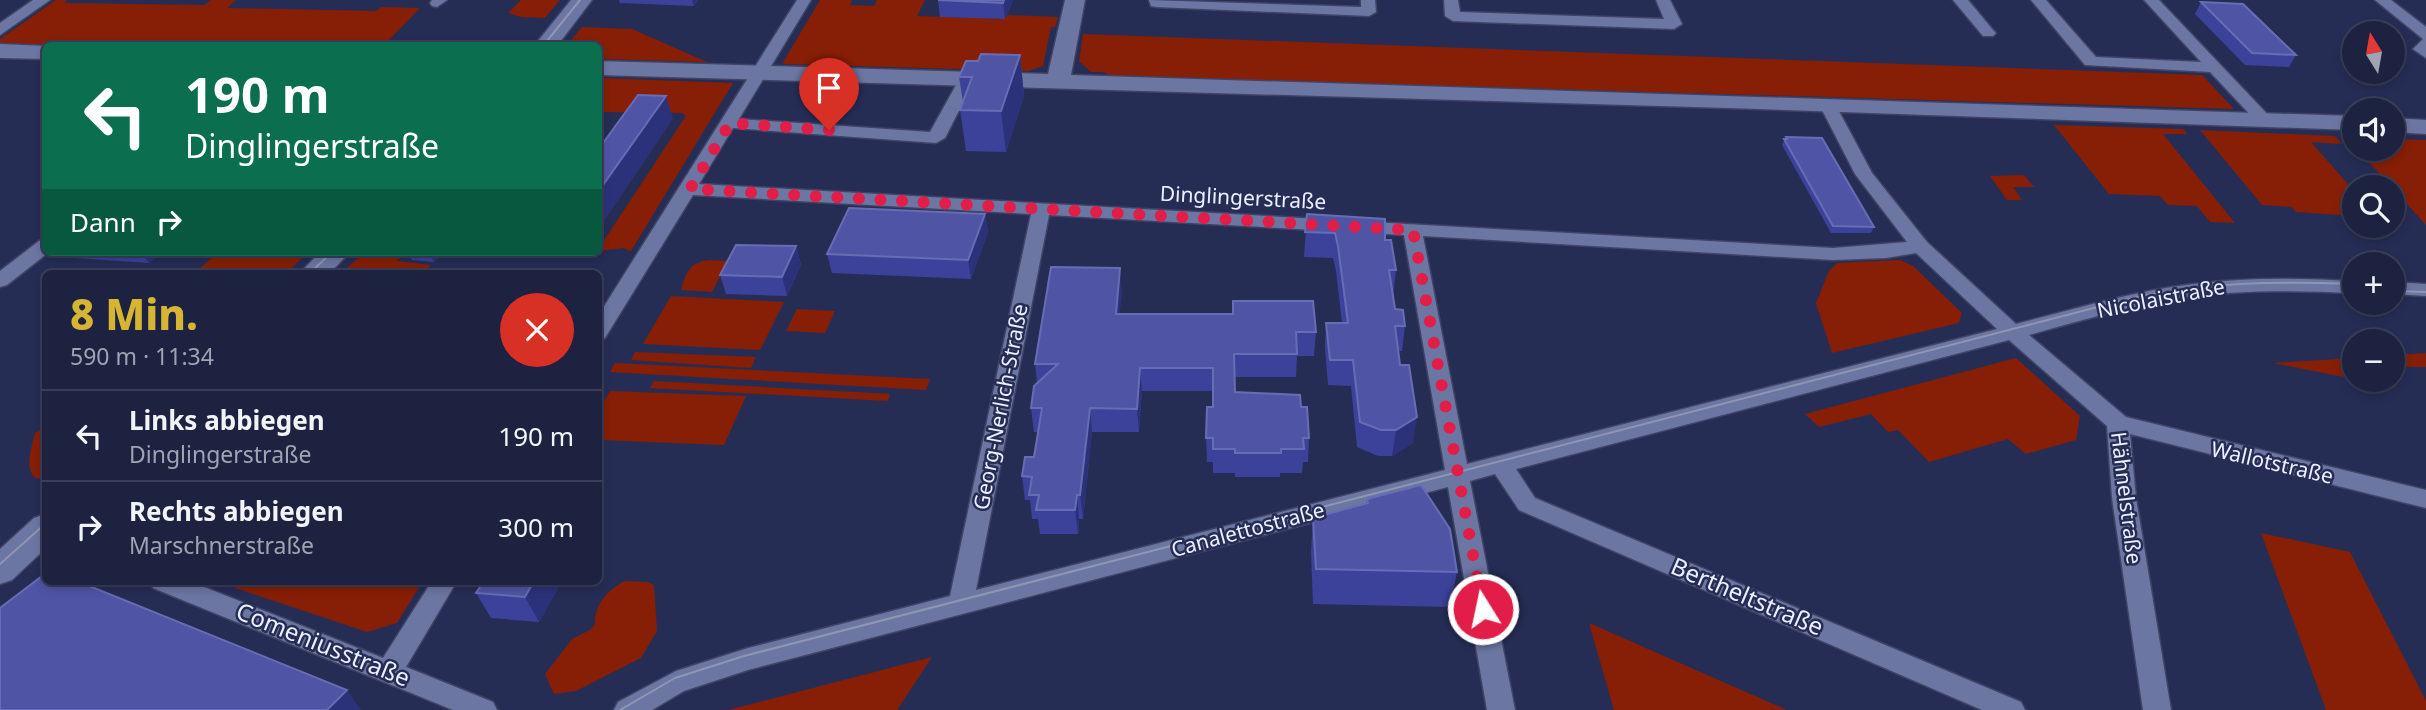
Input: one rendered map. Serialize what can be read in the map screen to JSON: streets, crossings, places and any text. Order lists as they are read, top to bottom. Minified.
{"streets":{"street":["Dinglingerstraße","Nicolaistraße","Georg-Nerlich-Straße","Wallotstraße","Hähnelstraße","Canalettostraße","Bertheltstraße","Comeniusstraße"]},"crossings":[["Dinglingerstraße","Georg-Nerlich-Straße"],["Dinglingerstraße","Hähnelstraße"],["Nicolaistraße","Hähnelstraße"],["Nicolaistraße","Canalettostraße"],["Georg-Nerlich-Straße","Canalettostraße"],["Wallotstraße","Hähnelstraße"],["Canalettostraße","Bertheltstraße"]],"north":"top","page":{"map_buttons":["+","−"],"turn":["190 m","Dinglingerstraße"],"then":"Dann","heading":["8 Min.","590 m · 11:34"],"list":[{"name":"Links abbiegen","note":"Dinglingerstraße","value":"190 m"},{"name":"Rechts abbiegen","note":"Marschnerstraße","value":"300 m"}]}}
